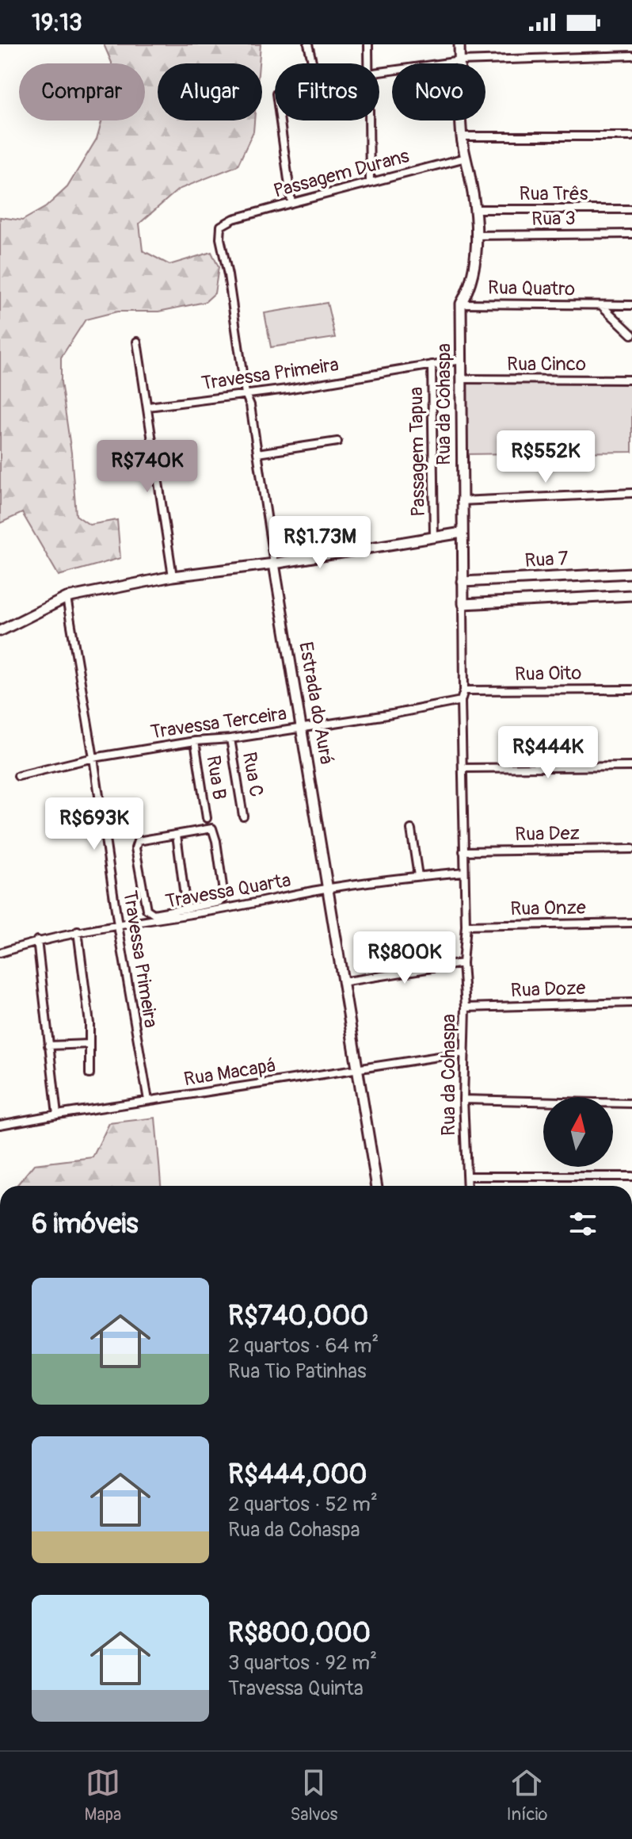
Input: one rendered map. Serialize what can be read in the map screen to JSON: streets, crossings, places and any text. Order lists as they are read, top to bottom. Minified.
{"streets":{"street":["Passagem Durans","Rua Três","Rua 3","Rua Quatro","Rua Cinco","Travessa Primeira","Rua da Cohaspa","Passagem Tapua","Rua 7","Rua Oito","Estrada do Aurá","Travessa Terceira","Rua C","Rua B","Rua Dez","Travessa Quarta","Rua Onze","Rua Doze","Rua Macapá"]},"crossings":[["Passagem Durans","Rua da Cohaspa"],["Passagem Durans","Estrada do Aurá"],["Rua Três","Rua da Cohaspa"],["Rua 3","Rua da Cohaspa"],["Rua Quatro","Rua da Cohaspa"],["Rua Cinco","Rua da Cohaspa"],["Travessa Primeira","Rua da Cohaspa"],["Travessa Primeira","Passagem Tapua"],["Travessa Primeira","Estrada do Aurá"],["Travessa Primeira","Travessa Terceira"],["Travessa Primeira","Travessa Quarta"],["Travessa Primeira","Rua Macapá"],["Rua da Cohaspa","Rua 7"],["Rua da Cohaspa","Rua Oito"],["Rua da Cohaspa","Travessa Terceira"],["Rua da Cohaspa","Rua Dez"],["Rua da Cohaspa","Travessa Quarta"],["Rua da Cohaspa","Rua Onze"],["Rua da Cohaspa","Rua Doze"],["Rua da Cohaspa","Rua Macapá"],["Estrada do Aurá","Travessa Terceira"],["Estrada do Aurá","Travessa Quarta"],["Estrada do Aurá","Rua Macapá"],["Travessa Terceira","Rua C"],["Travessa Terceira","Rua B"]],"north":"top","page":{"status":"19:13","chip":["Comprar","Alugar","Filtros","Novo"],"price":["R$552K","R$740K","R$1.73M","R$444K","R$693K","R$800K"],"heading":"6 imóveis","list":[{"name":"R$740,000","note":"2 quartos · 64 m² · Rua Tio Patinhas"},{"name":"R$444,000","note":"2 quartos · 52 m² · Rua da Cohaspa"},{"name":"R$800,000","note":"3 quartos · 92 m² · Travessa Quinta"}],"tabs":["Mapa","Salvos","Início"]}}
